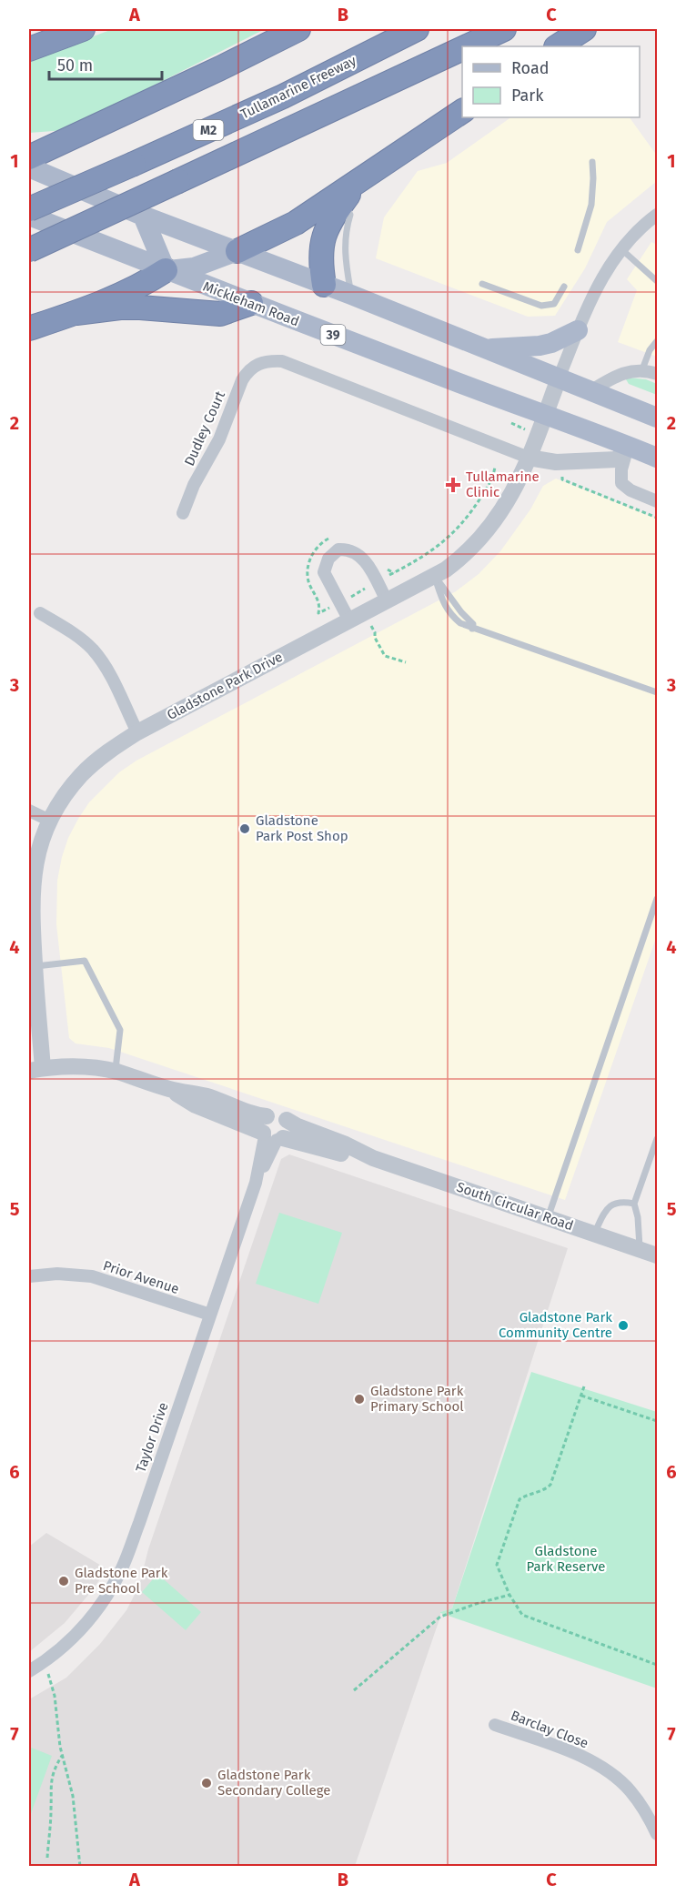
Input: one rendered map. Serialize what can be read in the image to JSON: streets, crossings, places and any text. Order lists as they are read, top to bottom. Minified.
{"streets":{"highway":["Tullamarine Freeway","M2"],"main road":["Mickleham Road","39"],"street":["Dudley Court","Gladstone Park Drive","South Circular Road","Prior Avenue","Taylor Drive","Barclay Close"]},"crossings":[["Mickleham Road","Gladstone Park Drive"],["Dudley Court","Gladstone Park Drive"],["Gladstone Park Drive","South Circular Road"],["South Circular Road","Taylor Drive"],["Prior Avenue","Taylor Drive"]],"parks":["Gladstone Park Reserve"],"places":{"health":["Tullamarine Clinic"],"other":["Gladstone Park Post Shop","Gladstone Park Community Centre","Gladstone Park Primary School","Gladstone Park Pre School","Gladstone Park Secondary College"]},"legend":["Road","Park"],"scale_bar":"50 m","grid":{"columns":["A","B","C"],"rows":["1","2","3","4","5","6","7"]}}
